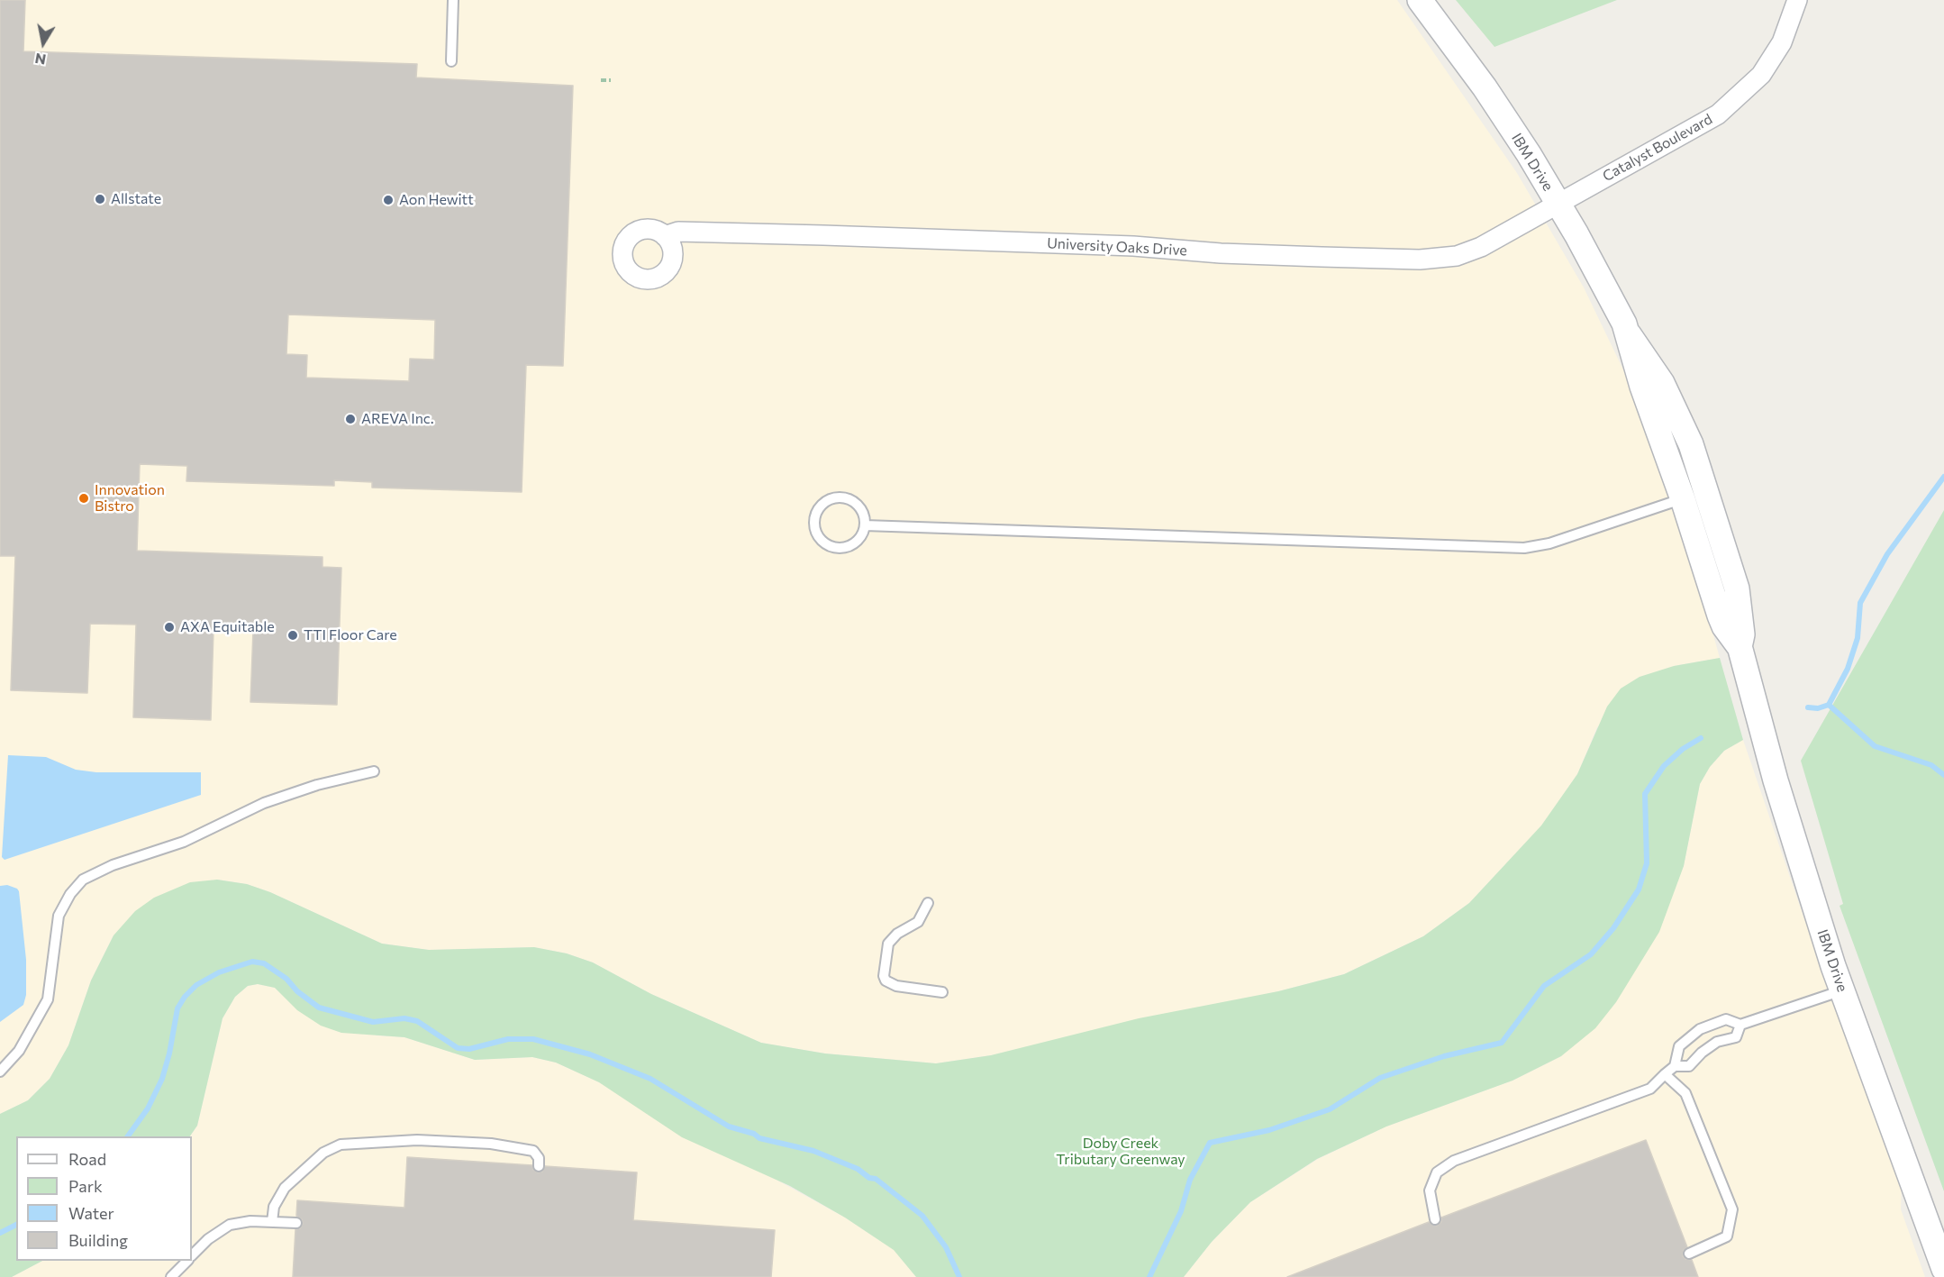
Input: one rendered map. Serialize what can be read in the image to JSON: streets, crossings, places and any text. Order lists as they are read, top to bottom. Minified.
{"streets":{"street":["Catalyst Boulevard","IBM Drive","University Oaks Drive"]},"crossings":[["Catalyst Boulevard","IBM Drive"],["Catalyst Boulevard","University Oaks Drive"],["IBM Drive","University Oaks Drive"]],"parks":["Doby Creek Tributary Greenway"],"places":["Allstate","Aon Hewitt","AREVA Inc.","Innovation Bistro","AXA Equitable","TTI Floor Care"],"legend":["Road","Park","Water","Building"],"north":"bottom"}
